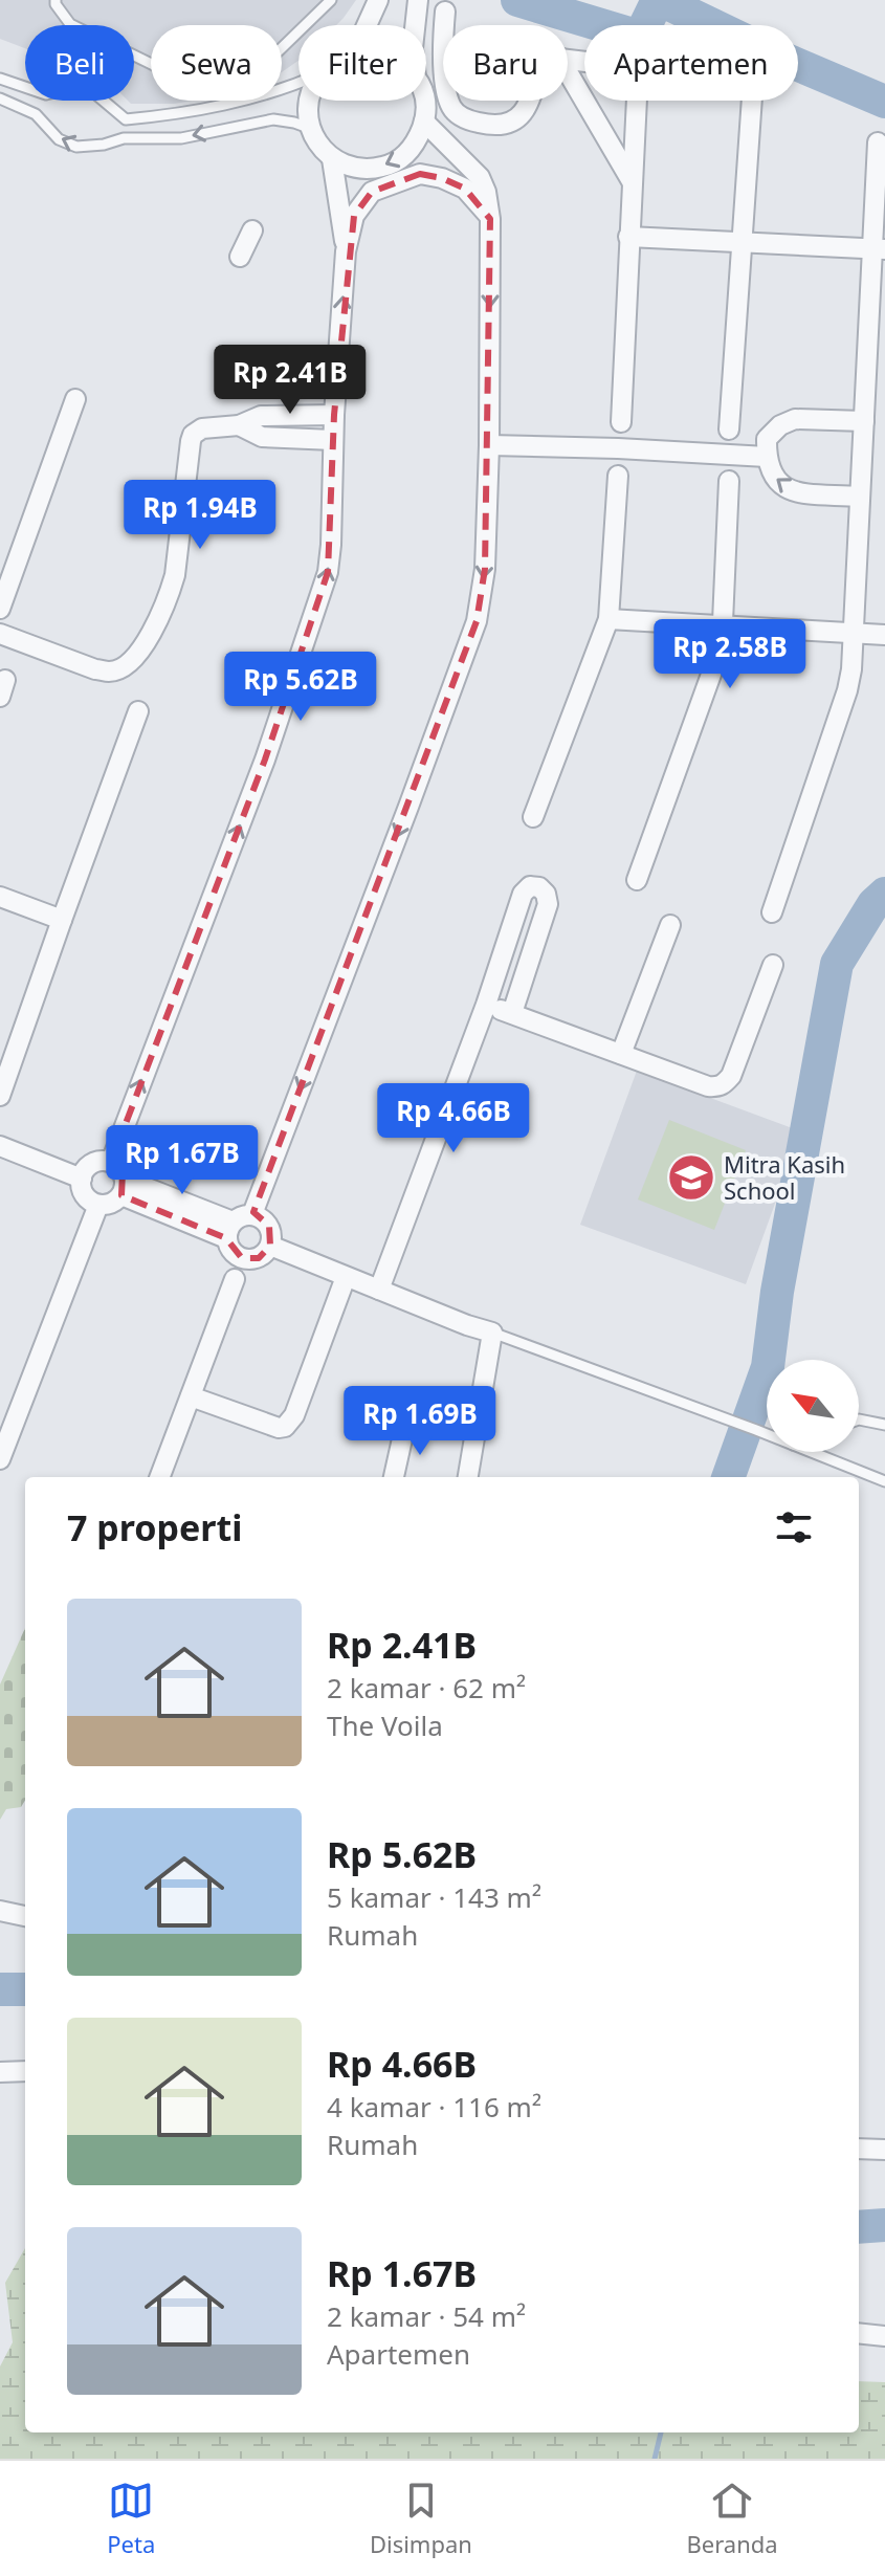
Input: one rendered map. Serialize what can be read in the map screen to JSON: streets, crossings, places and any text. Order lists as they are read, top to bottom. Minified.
{"places":{"school or university":["Mitra Kasih School"]},"north":"top left","page":{"chip":["Beli","Sewa","Filter","Baru","Apartemen"],"price":["Rp 2.41B","Rp 1.94B","Rp 2.58B","Rp 5.62B","Rp 4.66B","Rp 1.67B","Rp 1.69B"],"heading":"7 properti","list":[{"name":"Rp 2.41B","note":"2 kamar · 62 m² · The Voila"},{"name":"Rp 5.62B","note":"5 kamar · 143 m² · Rumah"},{"name":"Rp 4.66B","note":"4 kamar · 116 m² · Rumah"},{"name":"Rp 1.67B","note":"2 kamar · 54 m² · Apartemen"}],"tabs":["Peta","Disimpan","Beranda"]}}
